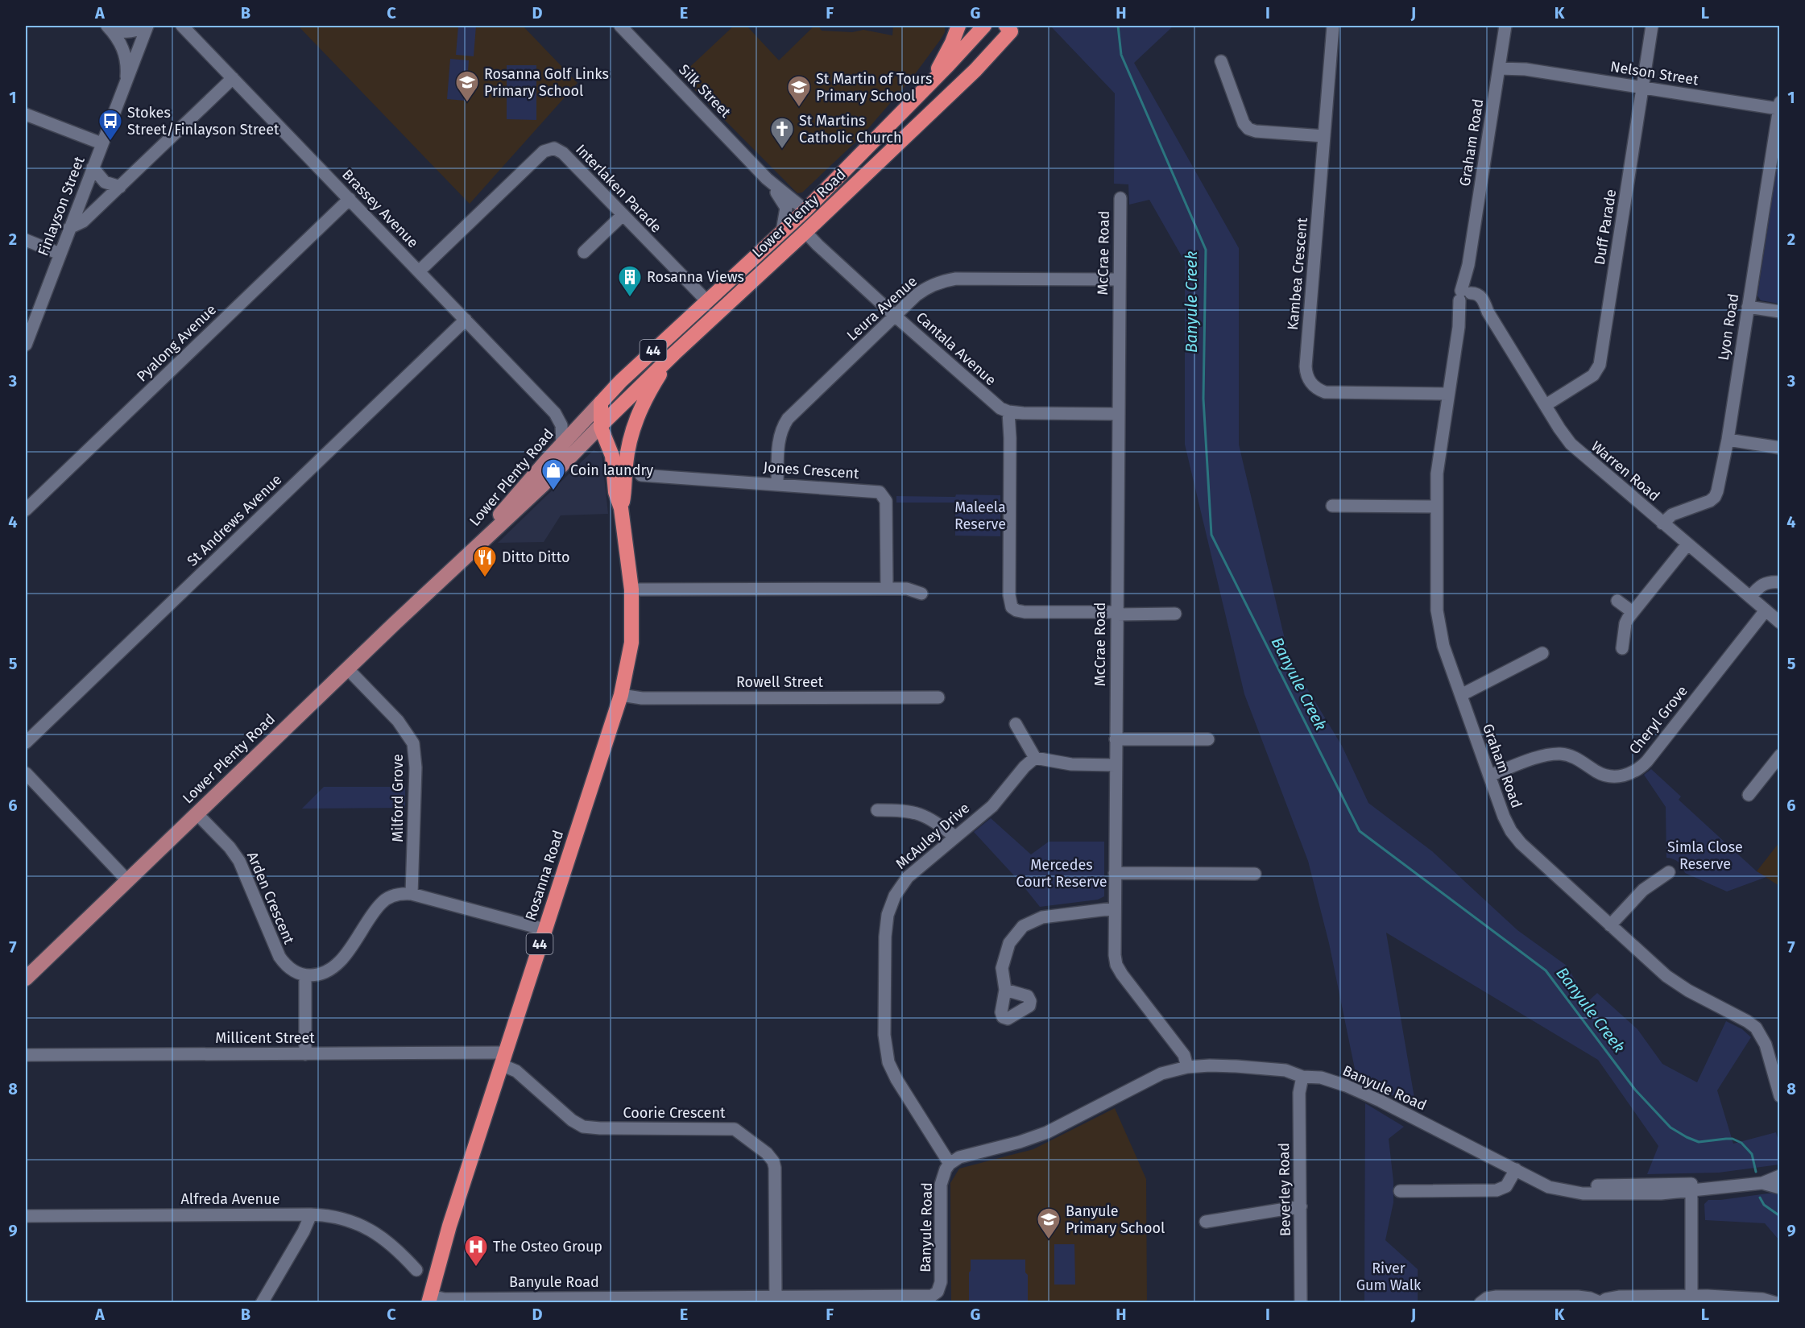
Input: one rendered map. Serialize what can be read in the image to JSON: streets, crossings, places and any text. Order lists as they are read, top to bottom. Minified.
{"streets":{"highway":["Lower Plenty Road","44","Rosanna Road"],"street":["Nelson Street","Silk Street","Graham Road","Interlaken Parade","Finlayson Street","Brassey Avenue","Duff Parade","McCrae Road","Kambea Crescent","Leura Avenue","Lyon Road","Pyalong Avenue","Cantala Avenue","Jones Crescent","Warren Road","St Andrews Avenue","Rowell Street","Cheryl Grove","Milford Grove","McAuley Drive","Arden Crescent","Millicent Street","Banyule Road","Coorie Crescent","Beverley Road","Alfreda Avenue"]},"crossings":[["Nelson Street","Graham Road"],["Nelson Street","Duff Parade"],["Nelson Street","Lyon Road"],["Silk Street","Lower Plenty Road"],["Graham Road","Kambea Crescent"],["Graham Road","Warren Road"],["Graham Road","Cheryl Grove"],["Interlaken Parade","Brassey Avenue"],["Interlaken Parade","Lower Plenty Road"],["Brassey Avenue","Lower Plenty Road"],["Brassey Avenue","Pyalong Avenue"],["Brassey Avenue","St Andrews Avenue"],["Lower Plenty Road","Cantala Avenue"],["Lower Plenty Road","Milford Grove"],["Lower Plenty Road","Rosanna Road"],["Lower Plenty Road","Arden Crescent"],["Duff Parade","Warren Road"],["McCrae Road","Leura Avenue"],["McCrae Road","Cantala Avenue"],["McCrae Road","Banyule Road"],["Leura Avenue","Cantala Avenue"],["Leura Avenue","Jones Crescent"],["Lyon Road","Warren Road"],["Warren Road","Cheryl Grove"],["Rowell Street","Rosanna Road"],["McAuley Drive","Banyule Road"],["Rosanna Road","Millicent Street"],["Rosanna Road","Banyule Road"],["Rosanna Road","Coorie Crescent"],["Millicent Street","Coorie Crescent"],["Banyule Road","Coorie Crescent"],["Banyule Road","Beverley Road"]],"water":["Banyule Creek"],"parks":["Maleela Reserve","Simla Close Reserve","Mercedes Court Reserve","River Gum Walk"],"places":{"school or university":["Rosanna Golf Links Primary School","St Martin of Tours Primary School","Banyule Primary School"],"bus stop":["Stokes Street/Finlayson Street"],"church":["St Martins Catholic Church"],"building":["Rosanna Views"],"shop":["Coin laundry"],"restaurant":["Ditto Ditto"],"hospital":["The Osteo Group"]},"grid":{"columns":["A","B","C","D","E","F","G","H","I","J","K","L"],"rows":["1","2","3","4","5","6","7","8","9"]}}
